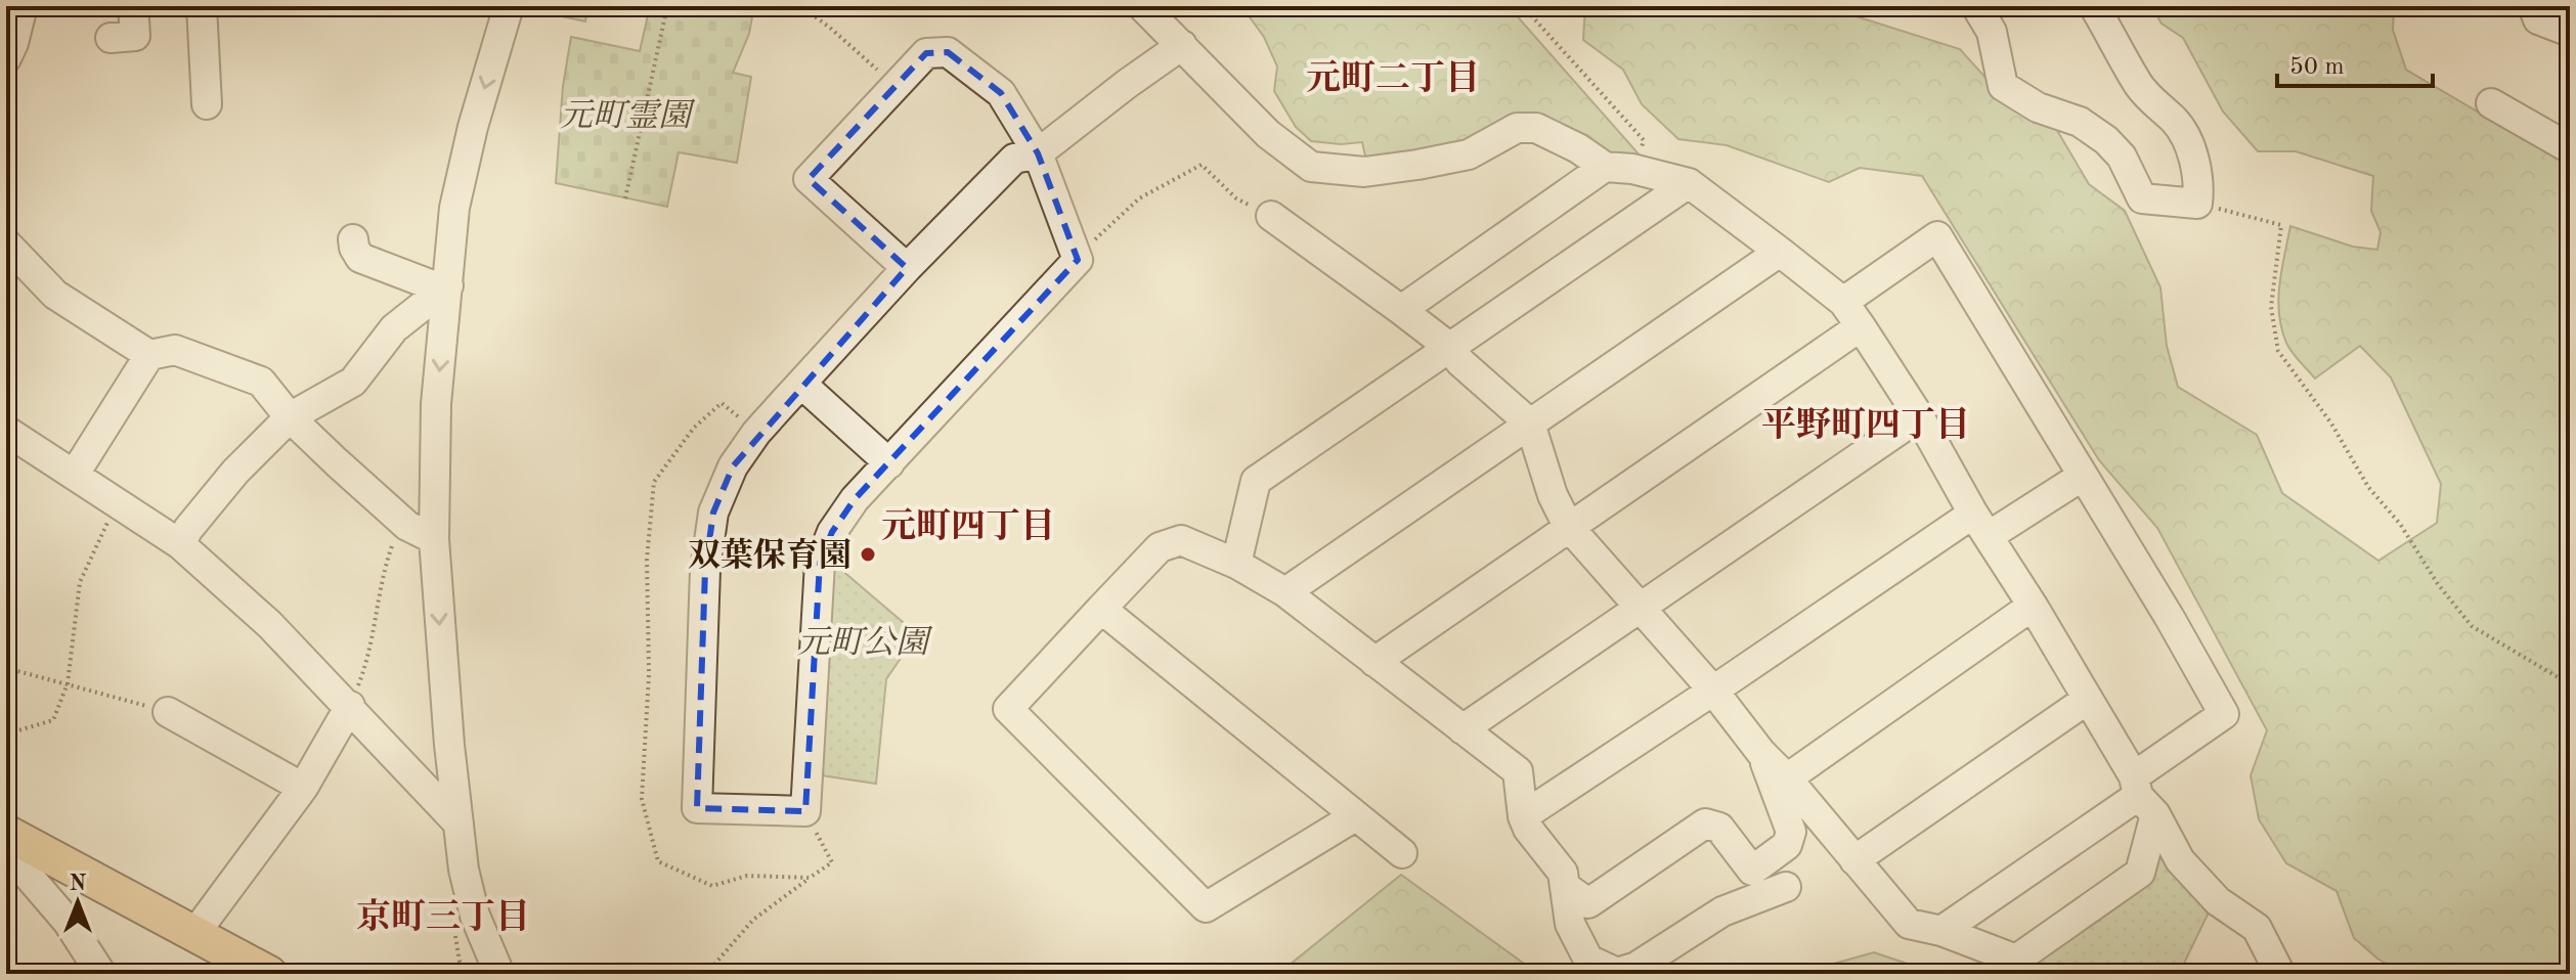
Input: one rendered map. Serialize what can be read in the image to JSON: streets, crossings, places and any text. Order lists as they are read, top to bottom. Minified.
{"districts":["元町二丁目","平野町四丁目","元町四丁目","京町三丁目"],"parks":["元町霊園","元町公園"],"places":["双葉保育園"],"scale_bar":"50 m","north":"top"}
